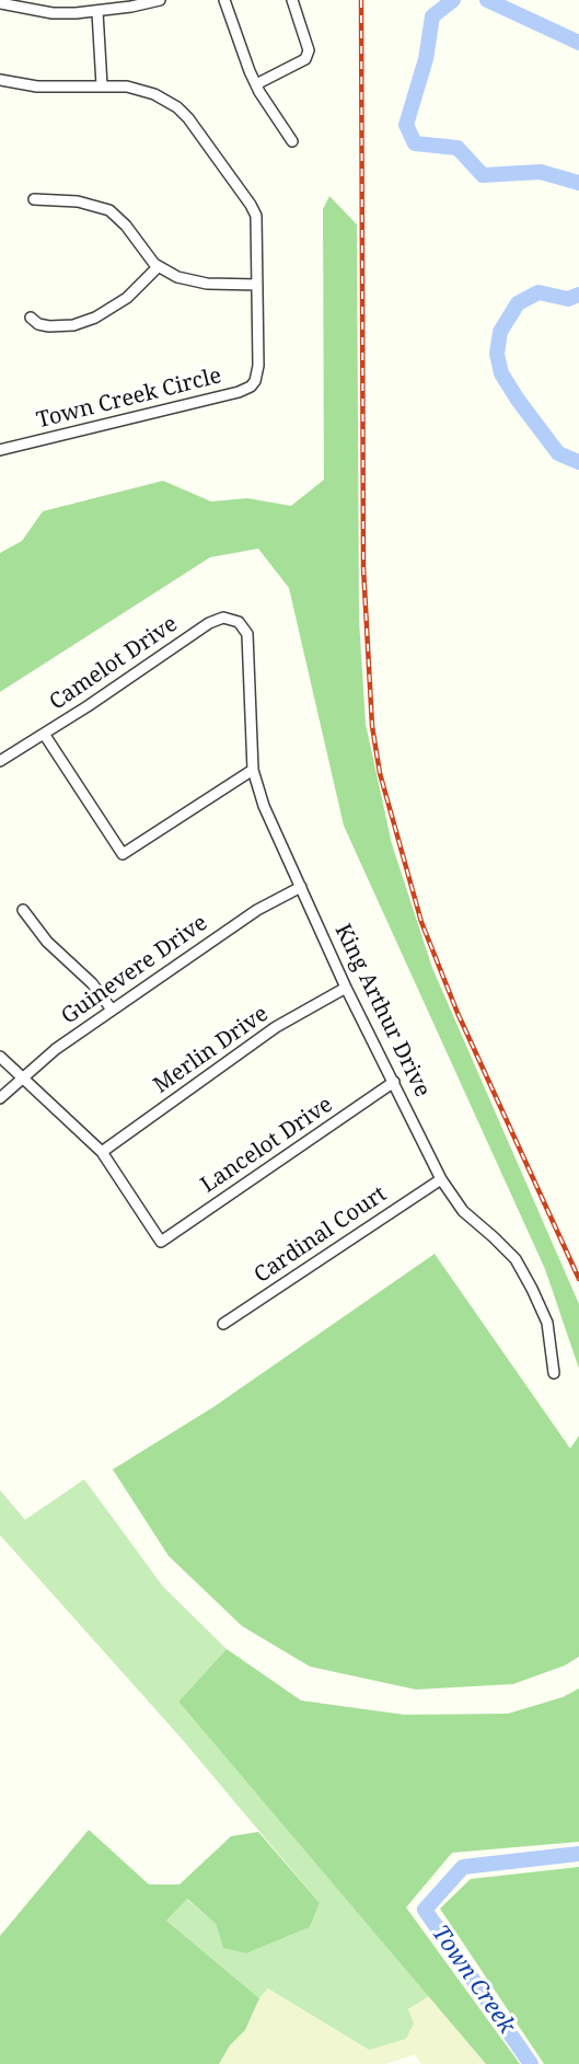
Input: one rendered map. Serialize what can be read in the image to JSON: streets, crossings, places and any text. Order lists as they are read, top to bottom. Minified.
{"streets":{"street":["Town Creek Circle","Camelot Drive","Guinevere Drive","King Arthur Drive","Merlin Drive","Lancelot Drive","Cardinal Court"]},"crossings":[["Camelot Drive","King Arthur Drive"],["Guinevere Drive","King Arthur Drive"],["King Arthur Drive","Merlin Drive"],["King Arthur Drive","Lancelot Drive"],["King Arthur Drive","Cardinal Court"],["Merlin Drive","Lancelot Drive"]],"water":["Town Creek"]}
